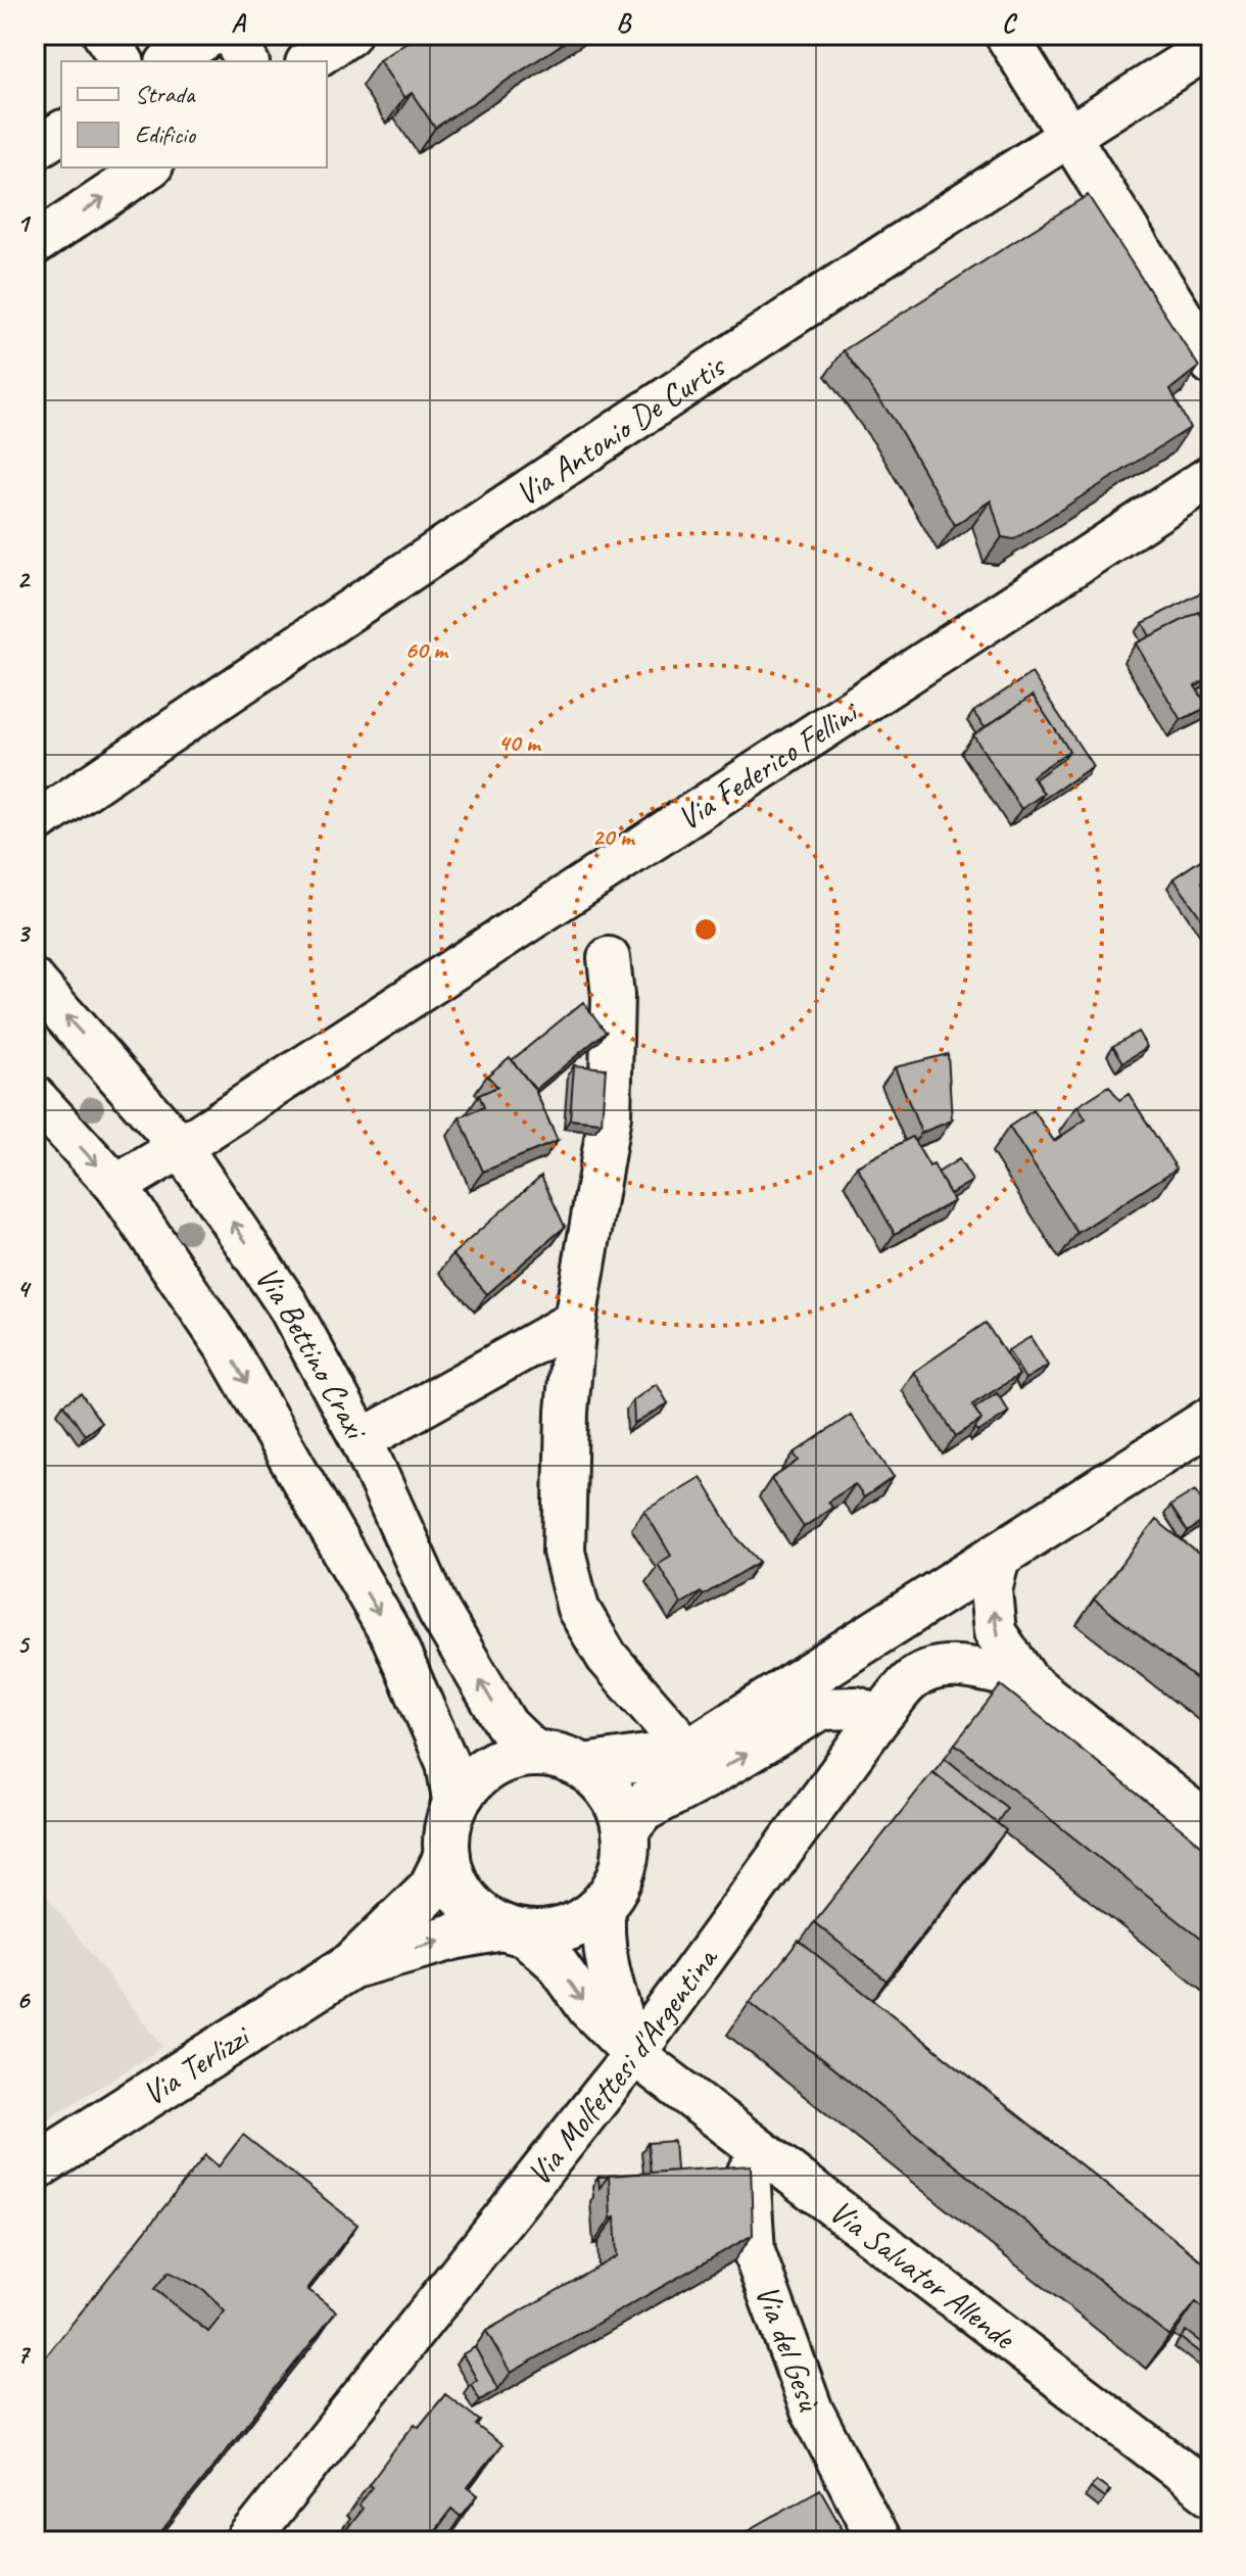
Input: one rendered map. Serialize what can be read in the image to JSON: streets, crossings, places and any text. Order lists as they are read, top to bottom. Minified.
{"streets":{"main road":["Via Terlizzi"],"street":["Via Antonio De Curtis","Via Federico Fellini","Via Bettino Craxi","Via Molfettesi d'Argentina","Via Salvator Allende","Via del Gesù"]},"crossings":[["Via Federico Fellini","Via Bettino Craxi"],["Via Bettino Craxi","Via Terlizzi"],["Via Bettino Craxi","Via Salvator Allende"],["Via Terlizzi","Via Salvator Allende"],["Via Molfettesi d'Argentina","Via Salvator Allende"],["Via Salvator Allende","Via del Gesù"]],"legend":["Strada","Edificio"],"grid":{"columns":["A","B","C"],"rows":["1","2","3","4","5","6","7"]},"rings":["60 m","40 m","20 m"]}
